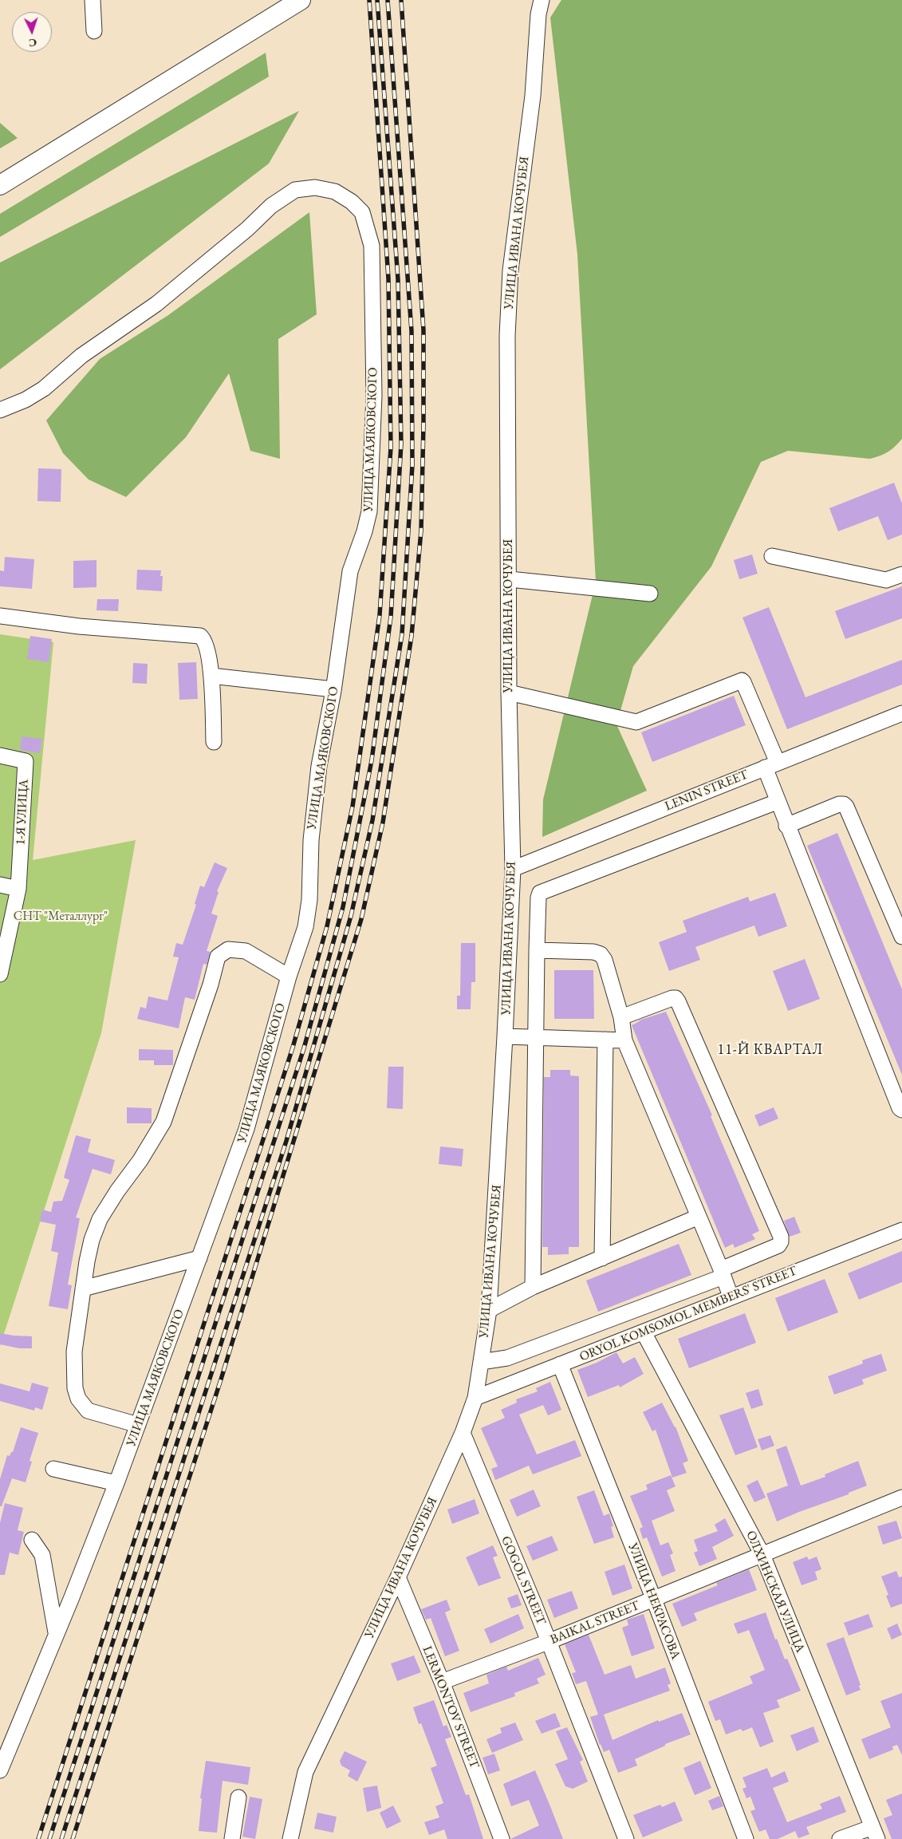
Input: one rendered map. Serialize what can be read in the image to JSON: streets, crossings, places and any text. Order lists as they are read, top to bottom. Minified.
{"streets":{"street":["УЛИЦА ИВАНА КОЧУБЕЯ","УЛИЦА МАЯКОВСКОГО","LENIN STREET","1-Я УЛИЦА","ORYOL KOMSOMOL MEMBERS' STREET","GOGOL STREET","ОЛХИНСКАЯ УЛИЦА","УЛИЦА НЕКРАСОВА","BAIKAL STREET","LERMONTOV STREET"]},"crossings":[["УЛИЦА ИВАНА КОЧУБЕЯ","LENIN STREET"],["УЛИЦА ИВАНА КОЧУБЕЯ","ORYOL KOMSOMOL MEMBERS' STREET"],["УЛИЦА ИВАНА КОЧУБЕЯ","GOGOL STREET"],["УЛИЦА ИВАНА КОЧУБЕЯ","LERMONTOV STREET"],["ORYOL KOMSOMOL MEMBERS' STREET","ОЛХИНСКАЯ УЛИЦА"],["ORYOL KOMSOMOL MEMBERS' STREET","УЛИЦА НЕКРАСОВА"],["GOGOL STREET","BAIKAL STREET"],["ОЛХИНСКАЯ УЛИЦА","BAIKAL STREET"],["УЛИЦА НЕКРАСОВА","BAIKAL STREET"],["BAIKAL STREET","LERMONTOV STREET"]],"districts":["11-Й КВАРТАЛ"],"parks":["СНТ \"Металлург\""],"north":"bottom"}
